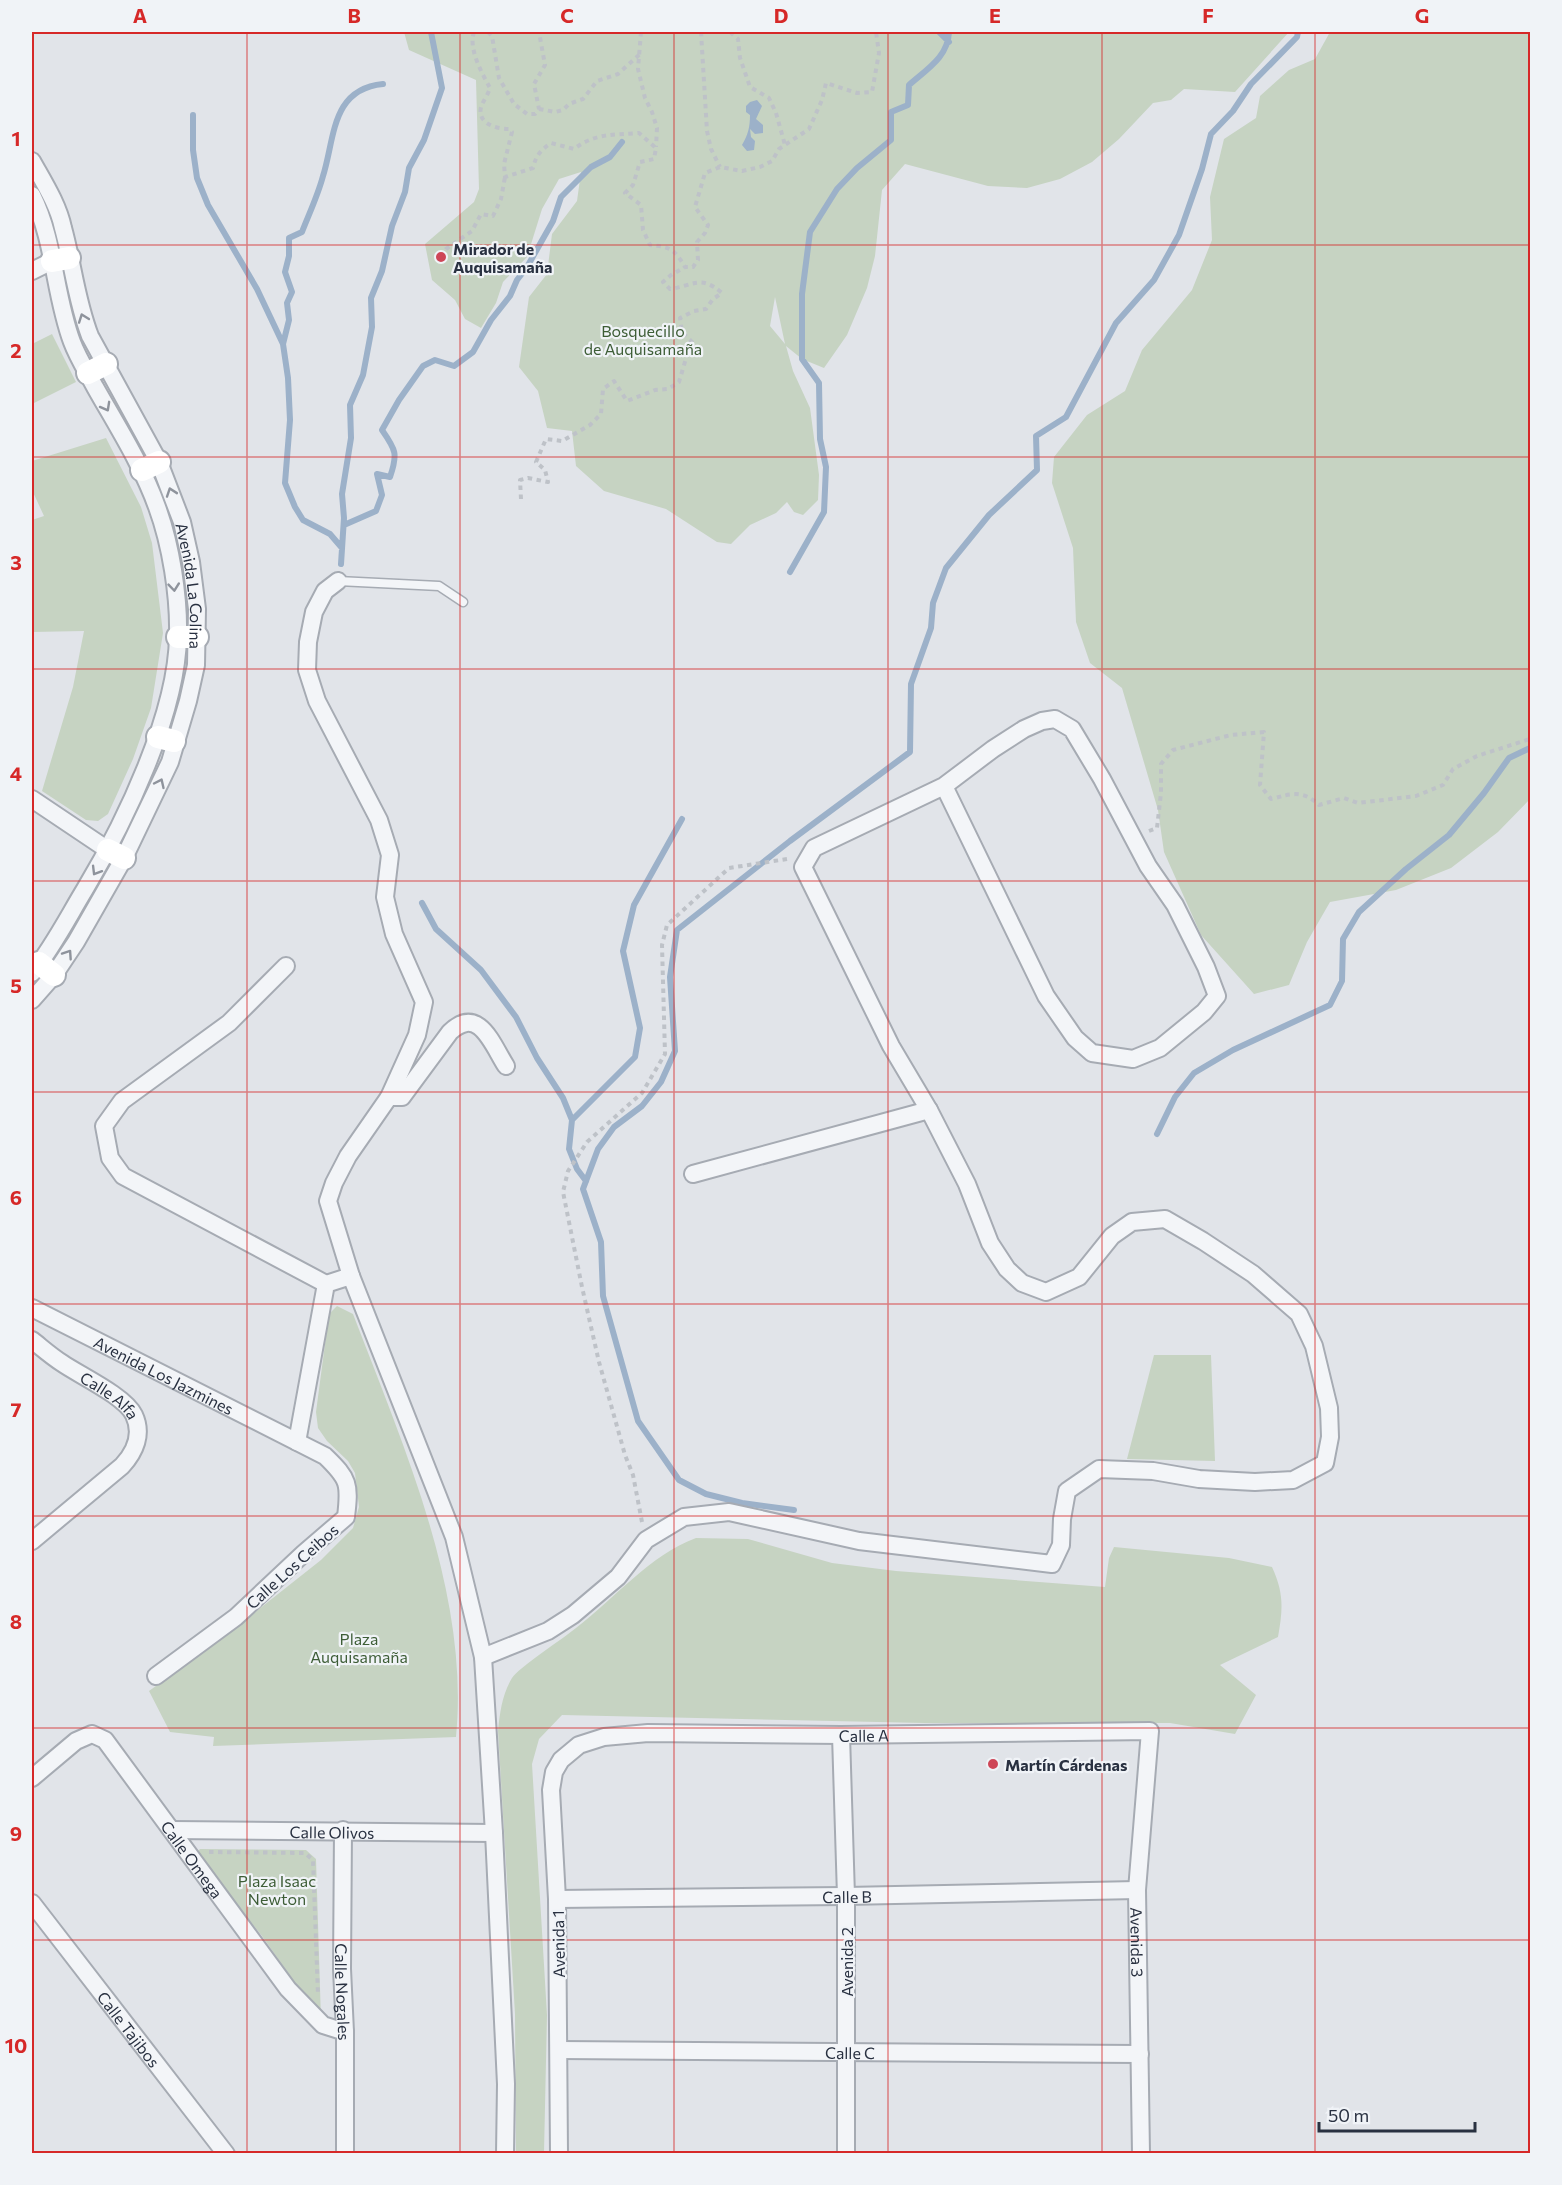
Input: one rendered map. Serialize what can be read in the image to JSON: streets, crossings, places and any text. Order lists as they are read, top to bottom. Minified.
{"streets":{"street":["Avenida La Colina","Avenida Los Jazmines","Calle Alfa","Calle Los Ceibos","Calle A","Calle Olivos","Calle Omega","Calle B","Avenida 3","Avenida 1","Avenida 2","Calle Nogales","Calle Tajibos","Calle C"]},"crossings":[["Avenida Los Jazmines","Calle Los Ceibos"],["Calle A","Avenida 3"],["Calle A","Avenida 1"],["Calle A","Avenida 2"],["Calle Olivos","Calle Omega"],["Calle Olivos","Calle Nogales"],["Calle Omega","Calle Nogales"],["Calle B","Avenida 3"],["Calle B","Avenida 1"],["Calle B","Avenida 2"],["Avenida 3","Calle C"],["Avenida 1","Calle C"],["Avenida 2","Calle C"]],"parks":["Bosquecillo de Auquisamaña","Plaza Auquisamaña","Plaza Isaac Newton"],"places":["Mirador de Auquisamaña","Martín Cárdenas"],"scale_bar":"50 m","grid":{"columns":["A","B","C","D","E","F","G"],"rows":["1","2","3","4","5","6","7","8","9","10"]}}
